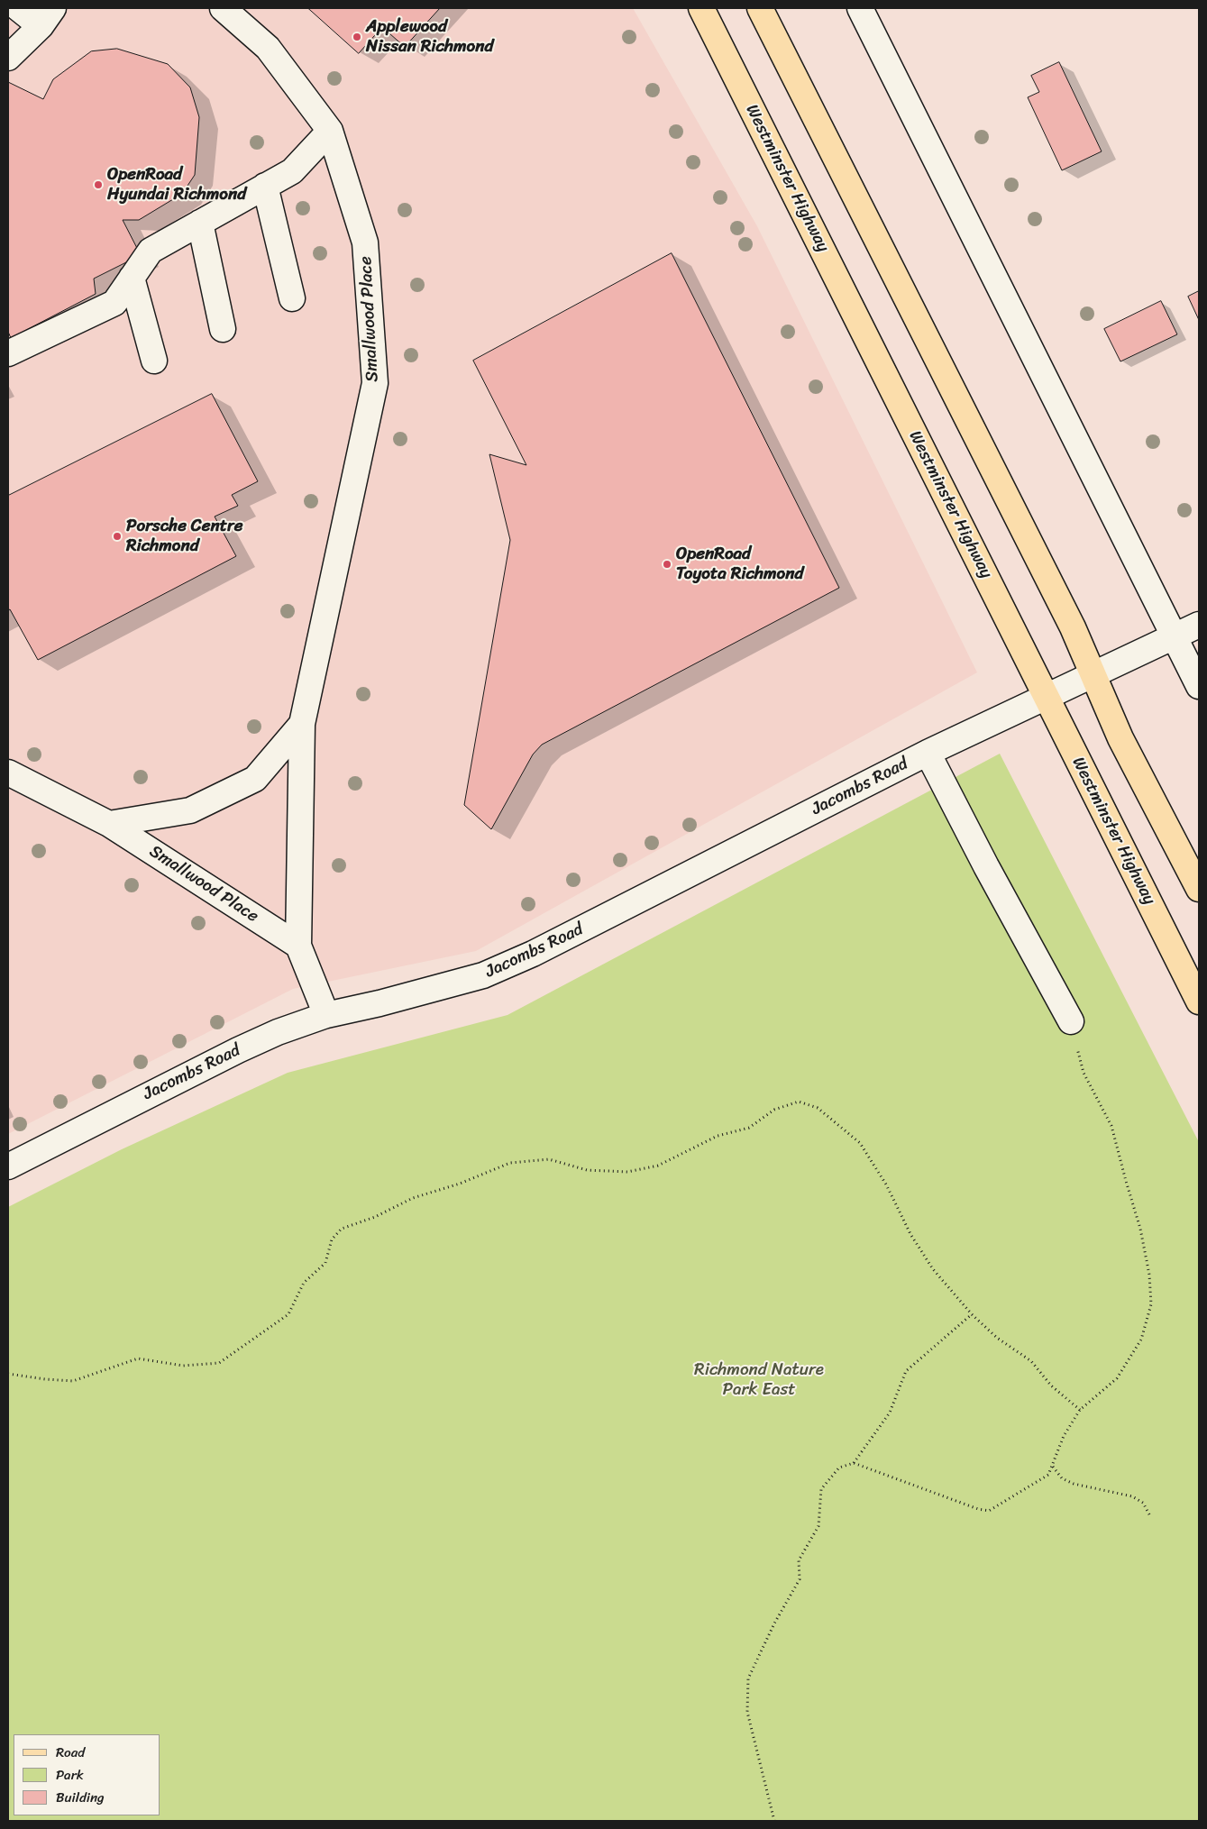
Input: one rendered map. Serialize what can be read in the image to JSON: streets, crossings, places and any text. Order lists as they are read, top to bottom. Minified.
{"streets":{"main road":["Westminster Highway"],"street":["Smallwood Place","Jacombs Road"]},"crossings":[["Westminster Highway","Jacombs Road"],["Smallwood Place","Jacombs Road"]],"parks":["Richmond Nature Park East"],"places":["Applewood Nissan Richmond","OpenRoad Hyundai Richmond","Porsche Centre Richmond","OpenRoad Toyota Richmond"],"legend":["Road","Park","Building"]}
